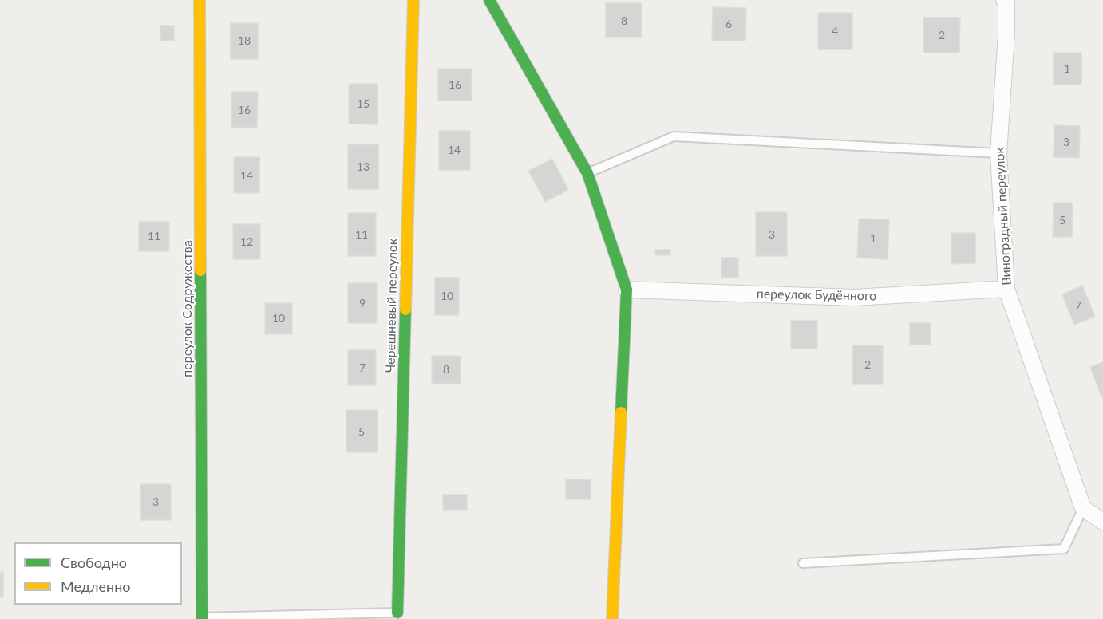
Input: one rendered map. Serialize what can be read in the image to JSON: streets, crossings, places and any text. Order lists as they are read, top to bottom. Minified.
{"streets":{"street":["Виноградный переулок","переулок Будённого","Черешневый переулок","переулок Содружества"]},"crossings":[["Виноградный переулок","переулок Будённого"]],"house_numbers":["8","6","4","2","18","1","16","15","16","3","14","13","14","5","11","3","11","1","12","10","9","7","10","2","7","8","5","3"],"legend":["Свободно","Медленно"]}
